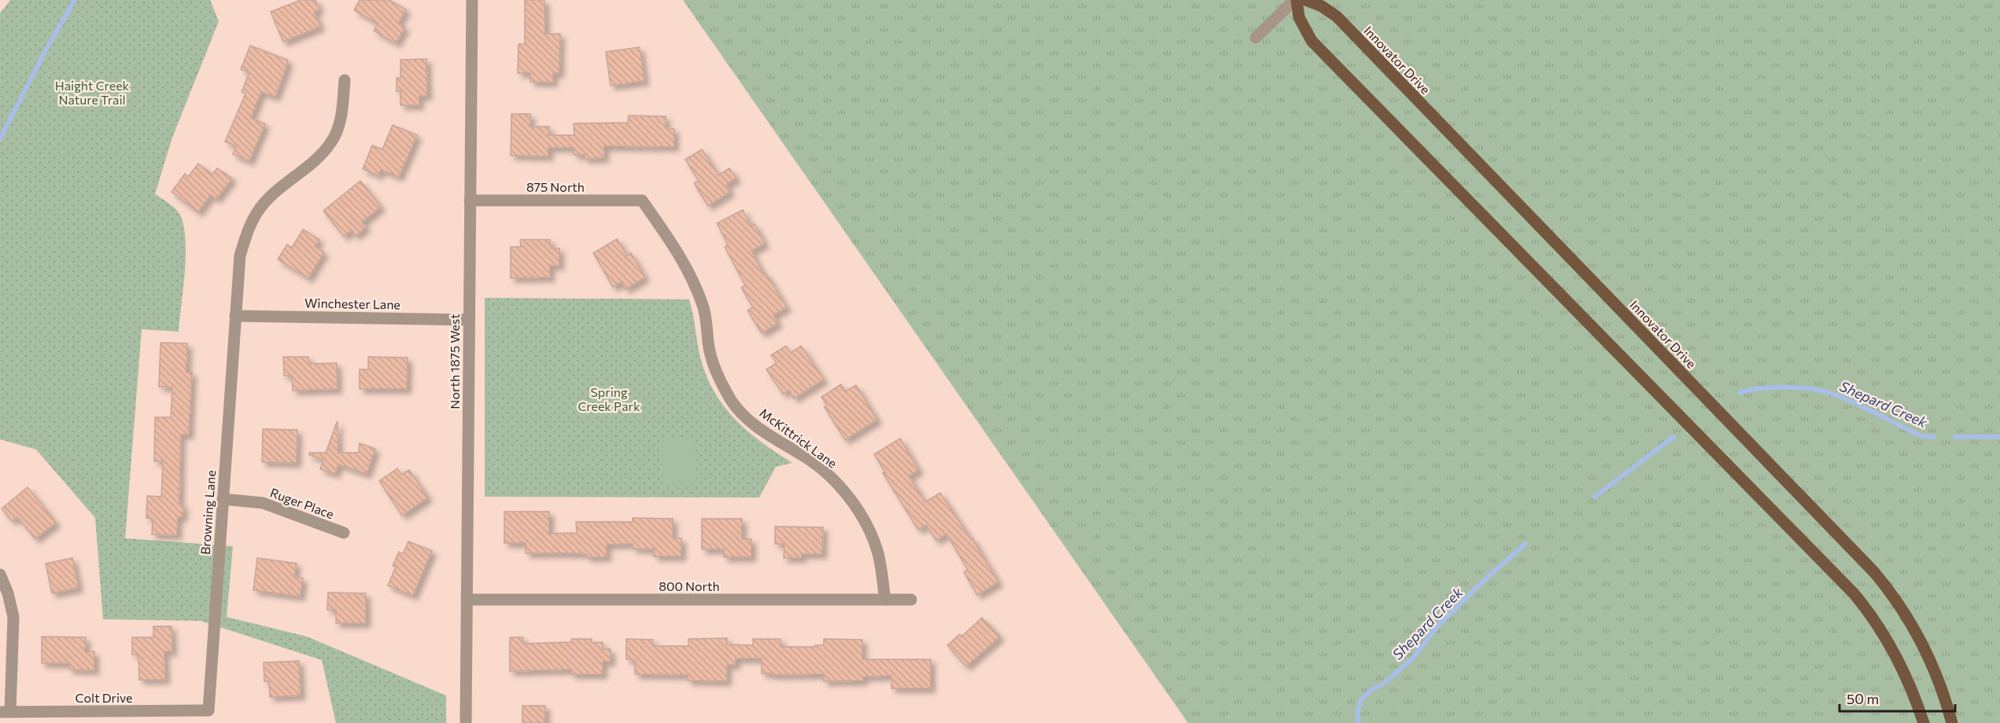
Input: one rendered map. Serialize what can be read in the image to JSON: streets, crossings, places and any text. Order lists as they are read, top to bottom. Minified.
{"streets":{"main road":["Innovator Drive"],"street":["875 North","Winchester Lane","North 1875 West","McKittrick Lane","Ruger Place","Browning Lane","800 North","Colt Drive"]},"crossings":[["875 North","North 1875 West"],["875 North","McKittrick Lane"],["Winchester Lane","North 1875 West"],["Winchester Lane","Browning Lane"],["North 1875 West","800 North"],["McKittrick Lane","800 North"],["Ruger Place","Browning Lane"],["Browning Lane","Colt Drive"]],"water":["Shepard Creek"],"parks":["Haight Creek Nature Trail","Spring Creek Park"],"scale_bar":"50 m"}
